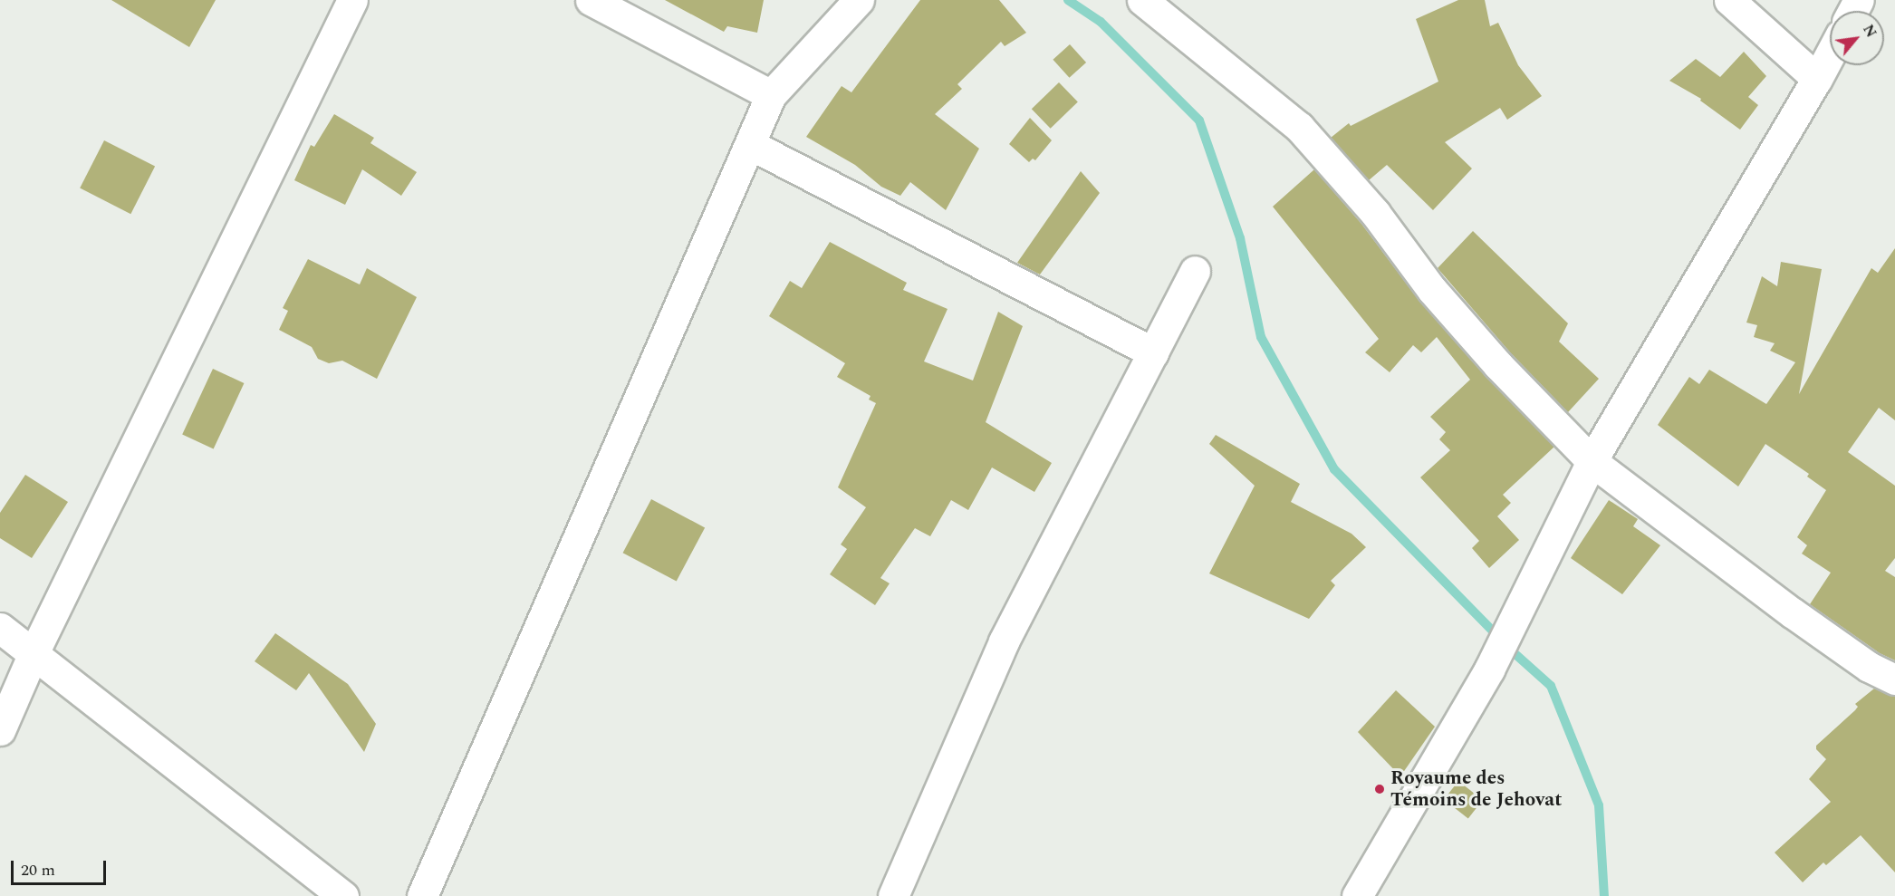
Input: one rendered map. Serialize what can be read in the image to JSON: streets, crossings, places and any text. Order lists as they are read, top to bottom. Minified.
{"places":["Royaume des Témoins de Jehovat"],"scale_bar":"20 m","north":"top right"}
